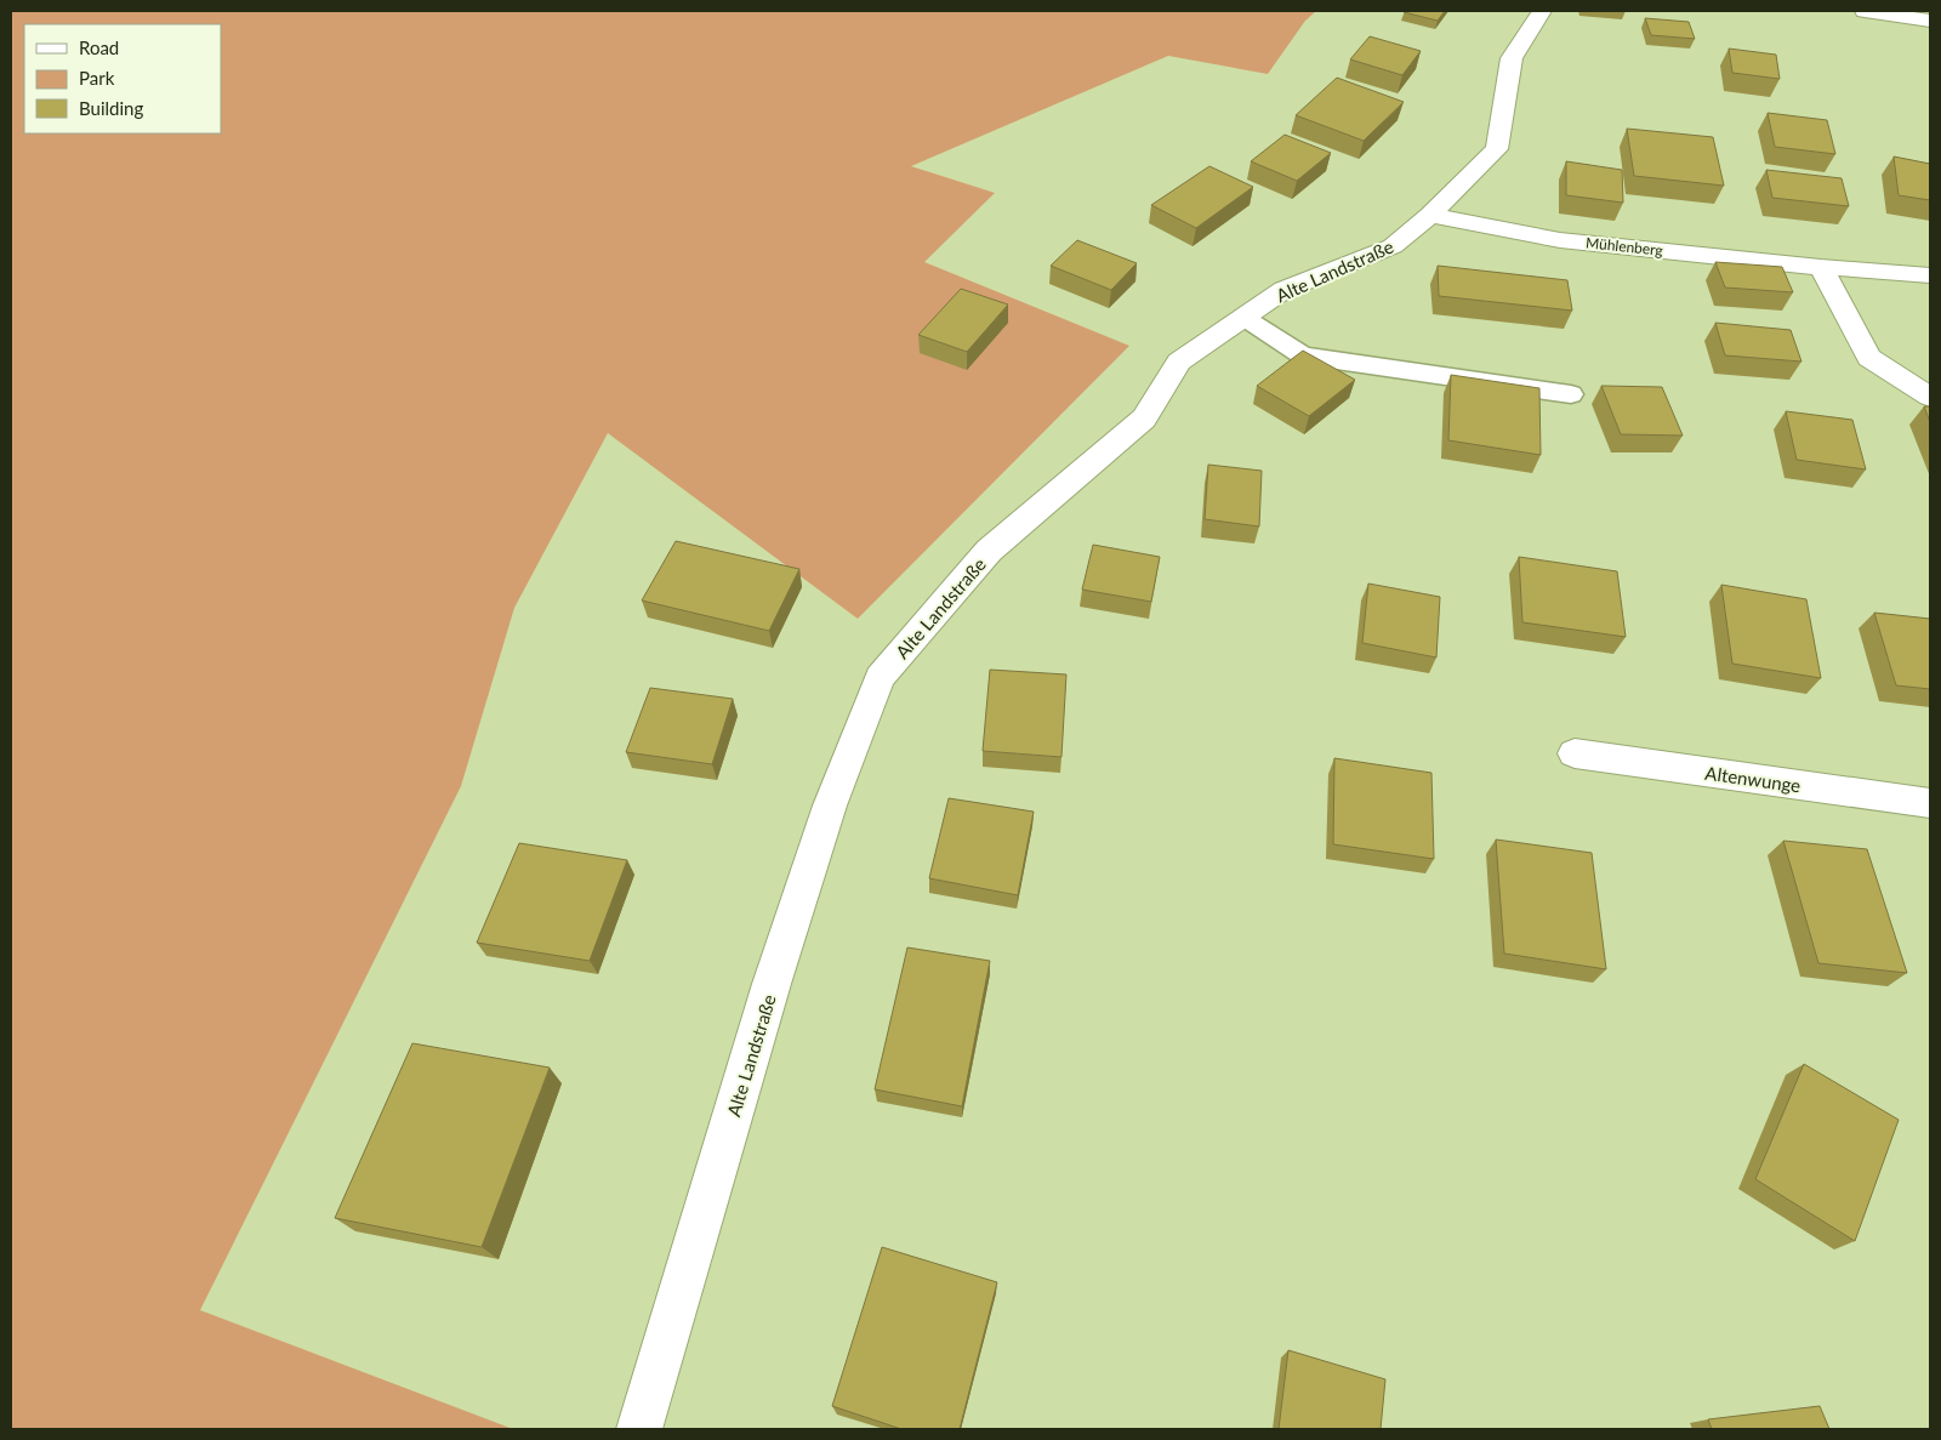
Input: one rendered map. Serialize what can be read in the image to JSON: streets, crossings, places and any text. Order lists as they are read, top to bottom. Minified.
{"streets":{"street":["Mühlenberg","Alte Landstraße","Altenwunge"]},"crossings":[["Mühlenberg","Alte Landstraße"]],"legend":["Road","Park","Building"]}
